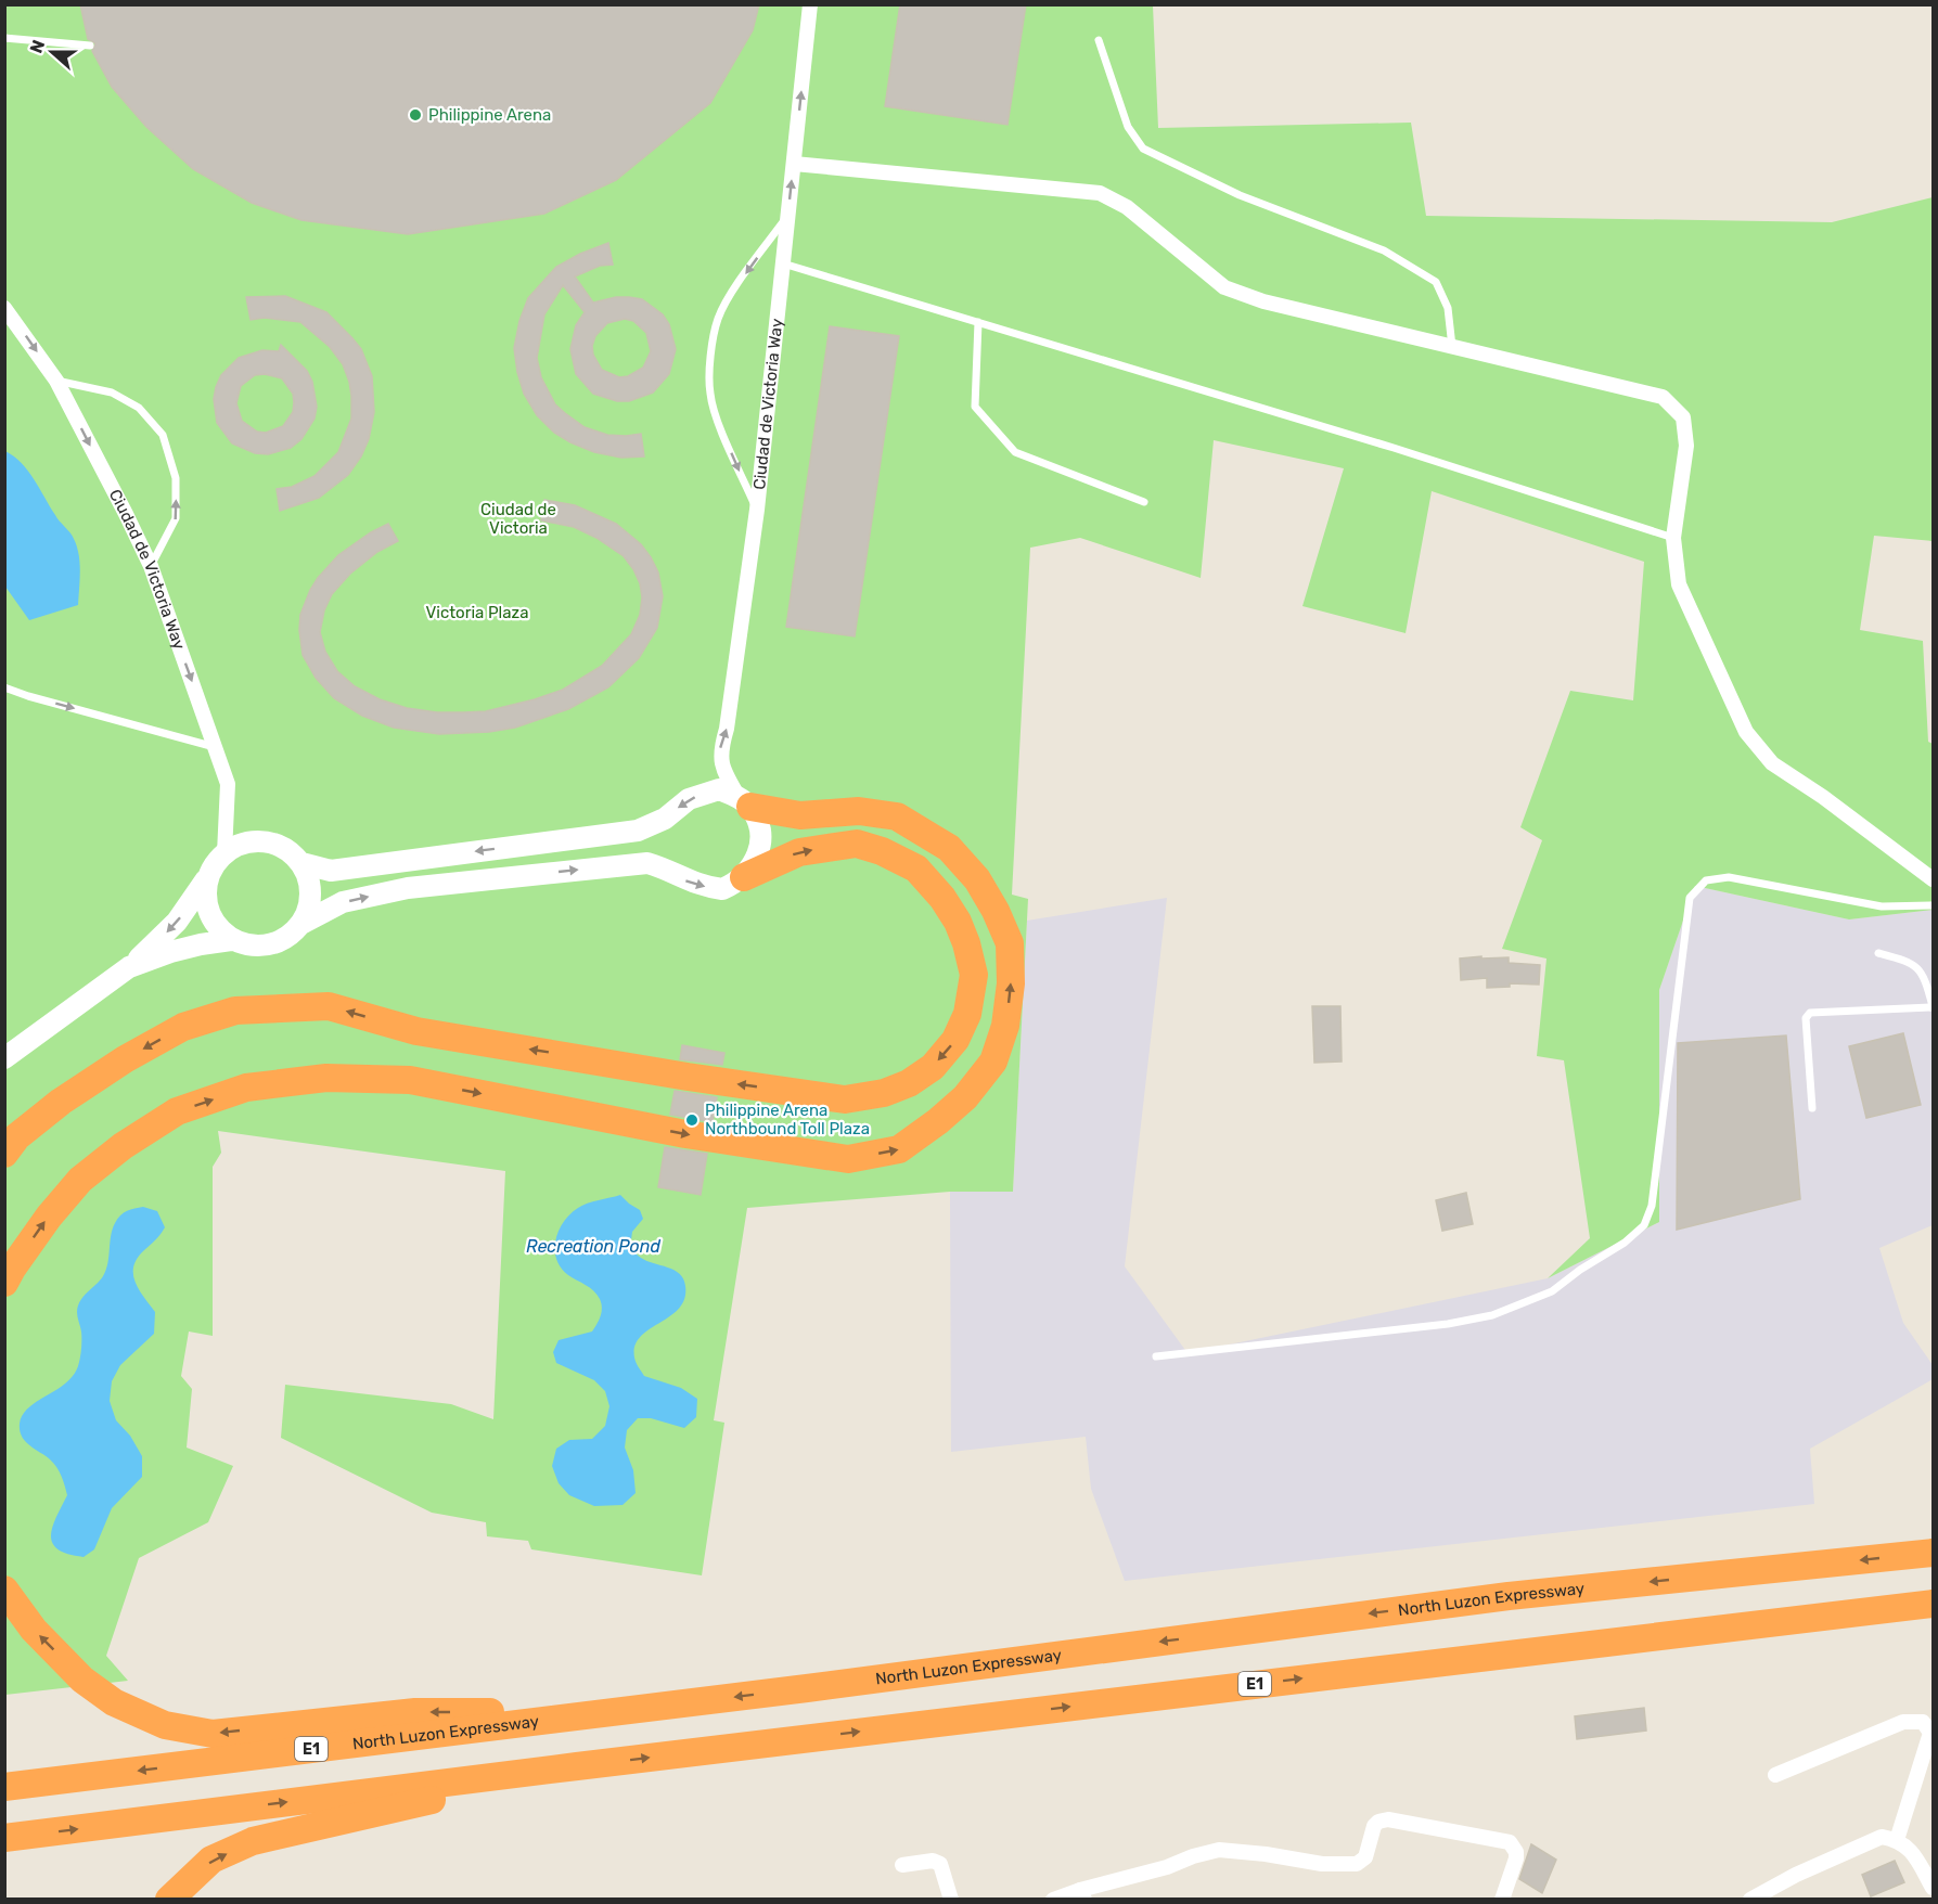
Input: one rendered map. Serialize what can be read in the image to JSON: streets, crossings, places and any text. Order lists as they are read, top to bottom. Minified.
{"streets":{"highway":["North Luzon Expressway","E1"],"street":["Ciudad de Victoria Way"]},"water":["Recreation Pond"],"parks":["Ciudad de Victoria","Victoria Plaza"],"places":["Philippine Arena","Philippine Arena Northbound Toll Plaza"],"north":"left"}
